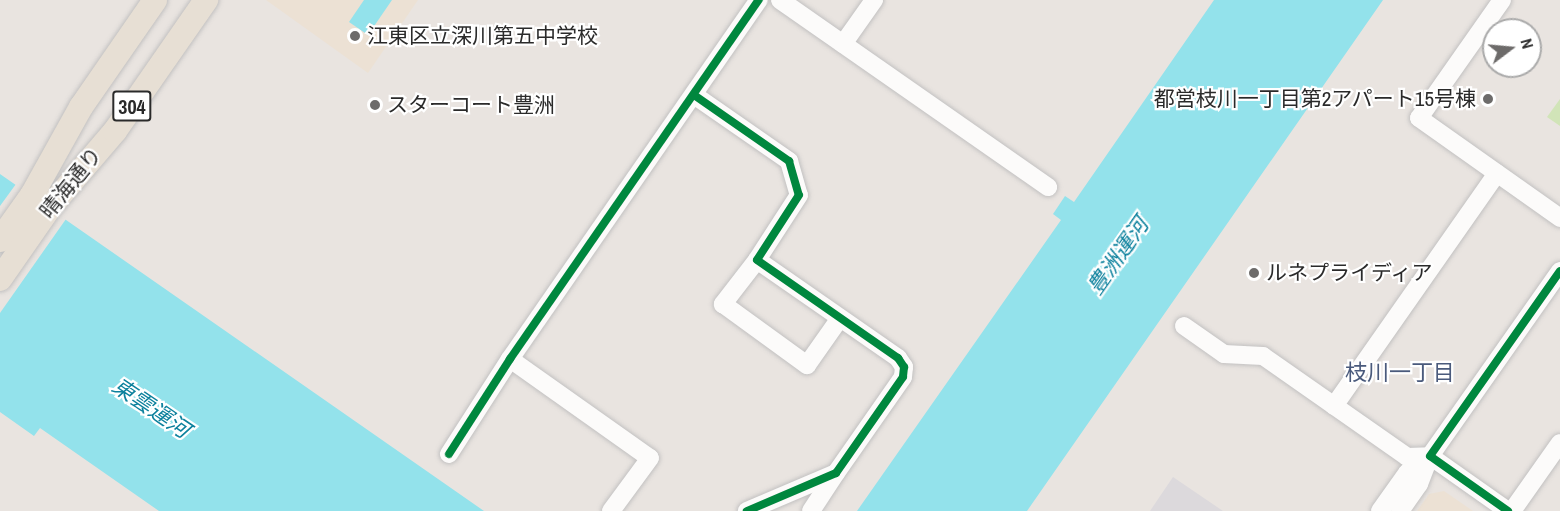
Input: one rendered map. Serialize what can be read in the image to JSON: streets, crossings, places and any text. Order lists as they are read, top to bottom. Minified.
{"streets":{"main road":["304","晴海通り"]},"districts":["枝川一丁目"],"water":["豊洲運河","東雲運河"],"places":["江東区立深川第五中学校","都営枝川一丁目第2アパート15号棟","スターコート豊洲","ルネプライディア"],"north":"right"}
